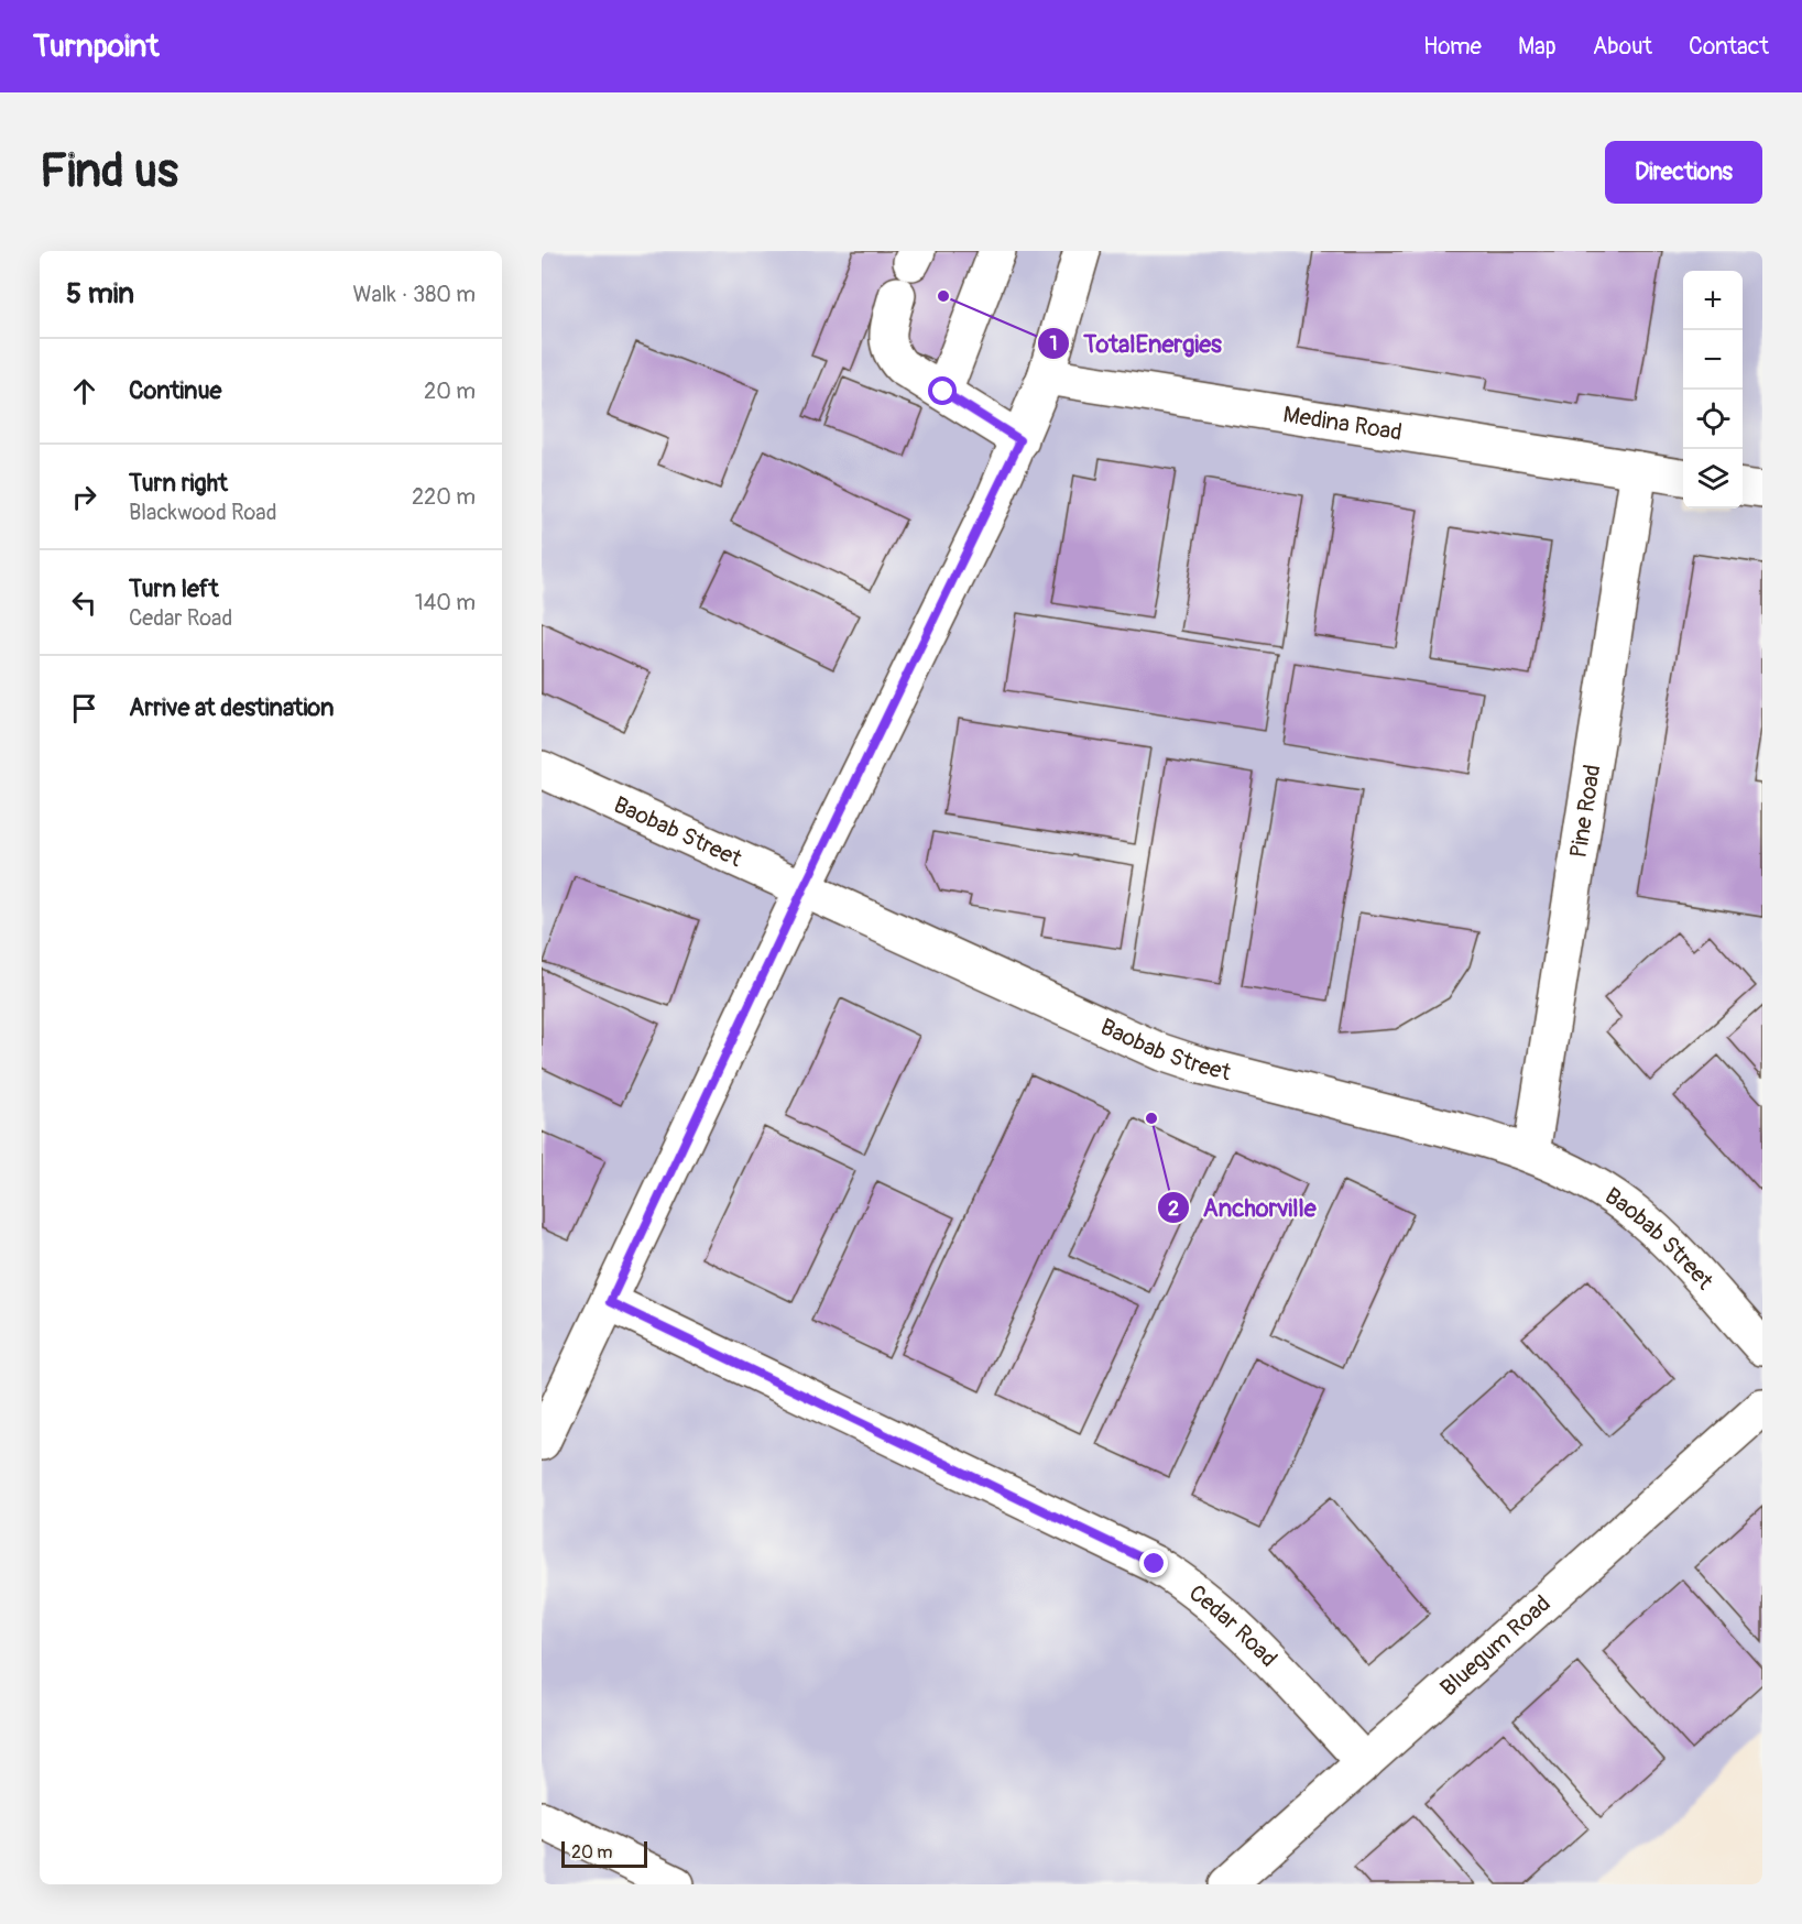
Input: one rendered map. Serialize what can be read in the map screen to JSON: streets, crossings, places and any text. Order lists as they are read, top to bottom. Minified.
{"streets":{"street":["Medina Road","Pine Road","Baobab Street","Cedar Road","Bluegum Road"]},"crossings":[["Medina Road","Pine Road"],["Pine Road","Baobab Street"],["Cedar Road","Bluegum Road"]],"places":["TotalEnergies","Anchorville"],"scale_bar":"20 m","page":{"header":"Turnpoint","nav":["Home","Map","About","Contact"],"buttons":"Directions","title":"Find us","heading":["5 min","Walk · 380 m"],"map_buttons":["+","−"],"list":[["Continue","20 m"],["Turn right","Blackwood Road","220 m"],["Turn left","Cedar Road","140 m"],"Arrive at destination"],"scale":"20 m"}}
